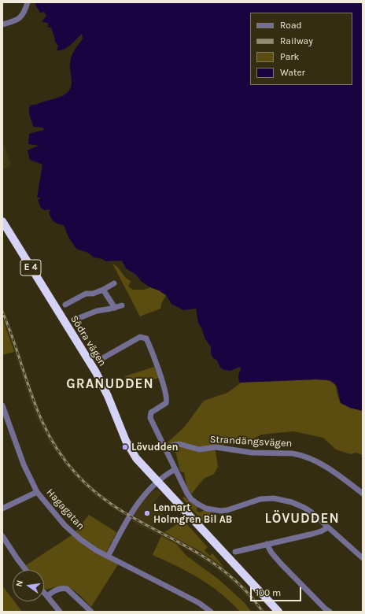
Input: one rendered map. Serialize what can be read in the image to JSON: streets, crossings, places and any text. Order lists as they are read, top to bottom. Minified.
{"streets":{"highway":["E 4","Södra vägen"],"street":["Strandängsvägen","Hagagatan"]},"districts":["GRANUDDEN","LÖVUDDEN"],"places":["Lövudden","Lennart Holmgren Bil AB"],"legend":["Road","Railway","Park","Water"],"scale_bar":"100 m","north":"left"}
